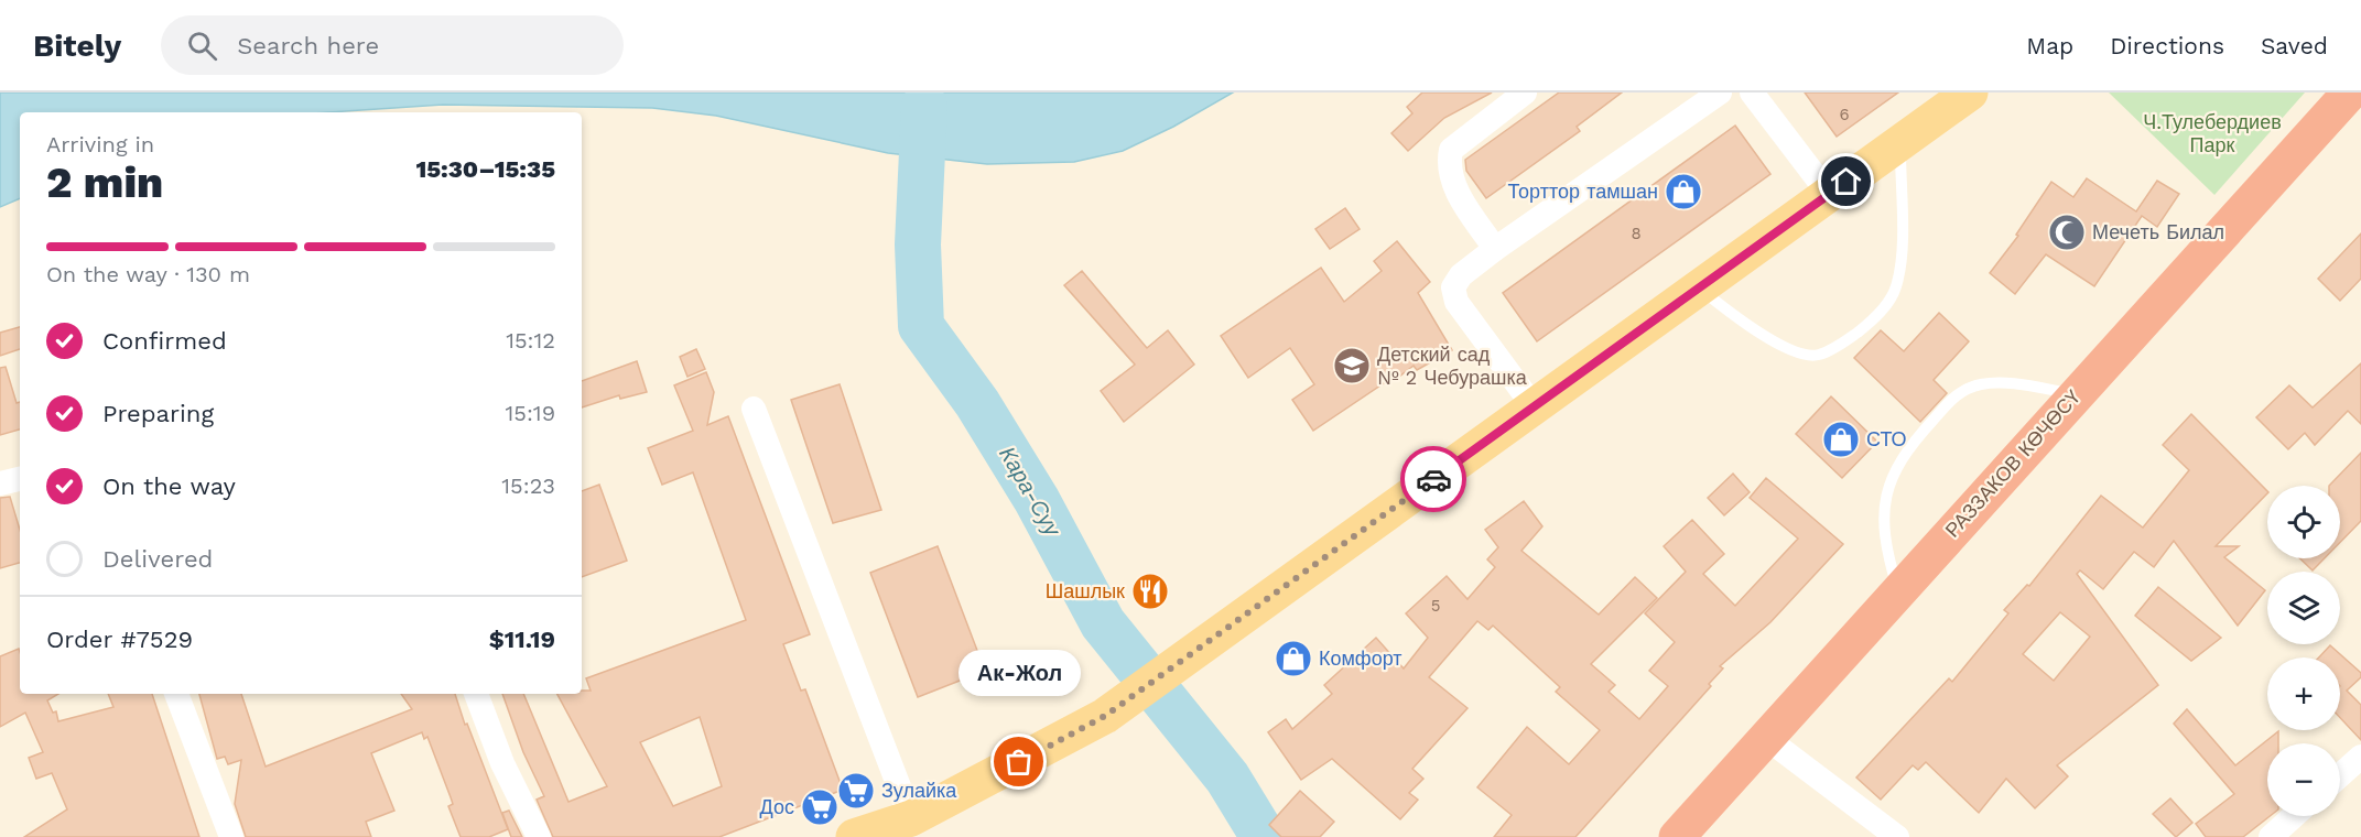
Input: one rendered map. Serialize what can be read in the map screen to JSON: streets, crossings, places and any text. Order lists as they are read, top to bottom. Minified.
{"streets":{"highway":["РАЗЗАКОВ КӨЧӨСҮ"]},"water":["Кара-Суу"],"parks":["Ч.Тулебердиев Парк"],"places":{"shop":["Торттор тамшан","СТО","Комфорт"],"mosque":["Мечеть Билал"],"school or university":["Детский сад № 2 Чебурашка"],"restaurant":["Шашлык"],"other":["Ак-Жол"],"supermarket":["Зулайка","Дос"]},"house_numbers":["6","8","5"],"page":{"header":"Bitely","search":"Search here","nav":["Map","Directions","Saved"],"heading":["2 min","Arriving in","15:30–15:35"],"panel":["Order #7529","$11.19"],"bar":"On the way · 130 m","list":[["Confirmed","15:12"],["Preparing","15:19"],["On the way","15:23"],"Delivered"],"map_buttons":["+","−"],"bubble":"Ак-Жол"}}
